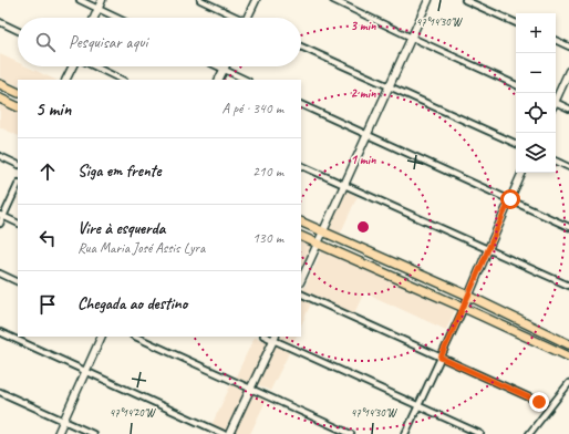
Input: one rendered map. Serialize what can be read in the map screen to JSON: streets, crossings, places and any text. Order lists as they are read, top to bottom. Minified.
{"page":{"map_buttons":["+","−"],"search":"Pesquisar aqui","heading":["5 min","A pé · 340 m"],"list":[["Siga em frente","210 m"],["Vire à esquerda","Rua Maria José Assis Lyra","130 m"],"Chegada ao destino"]},"coordinates":["47°14'30\"W","47°14'20\"W"],"rings":["3 min","2 min","1 min"]}
